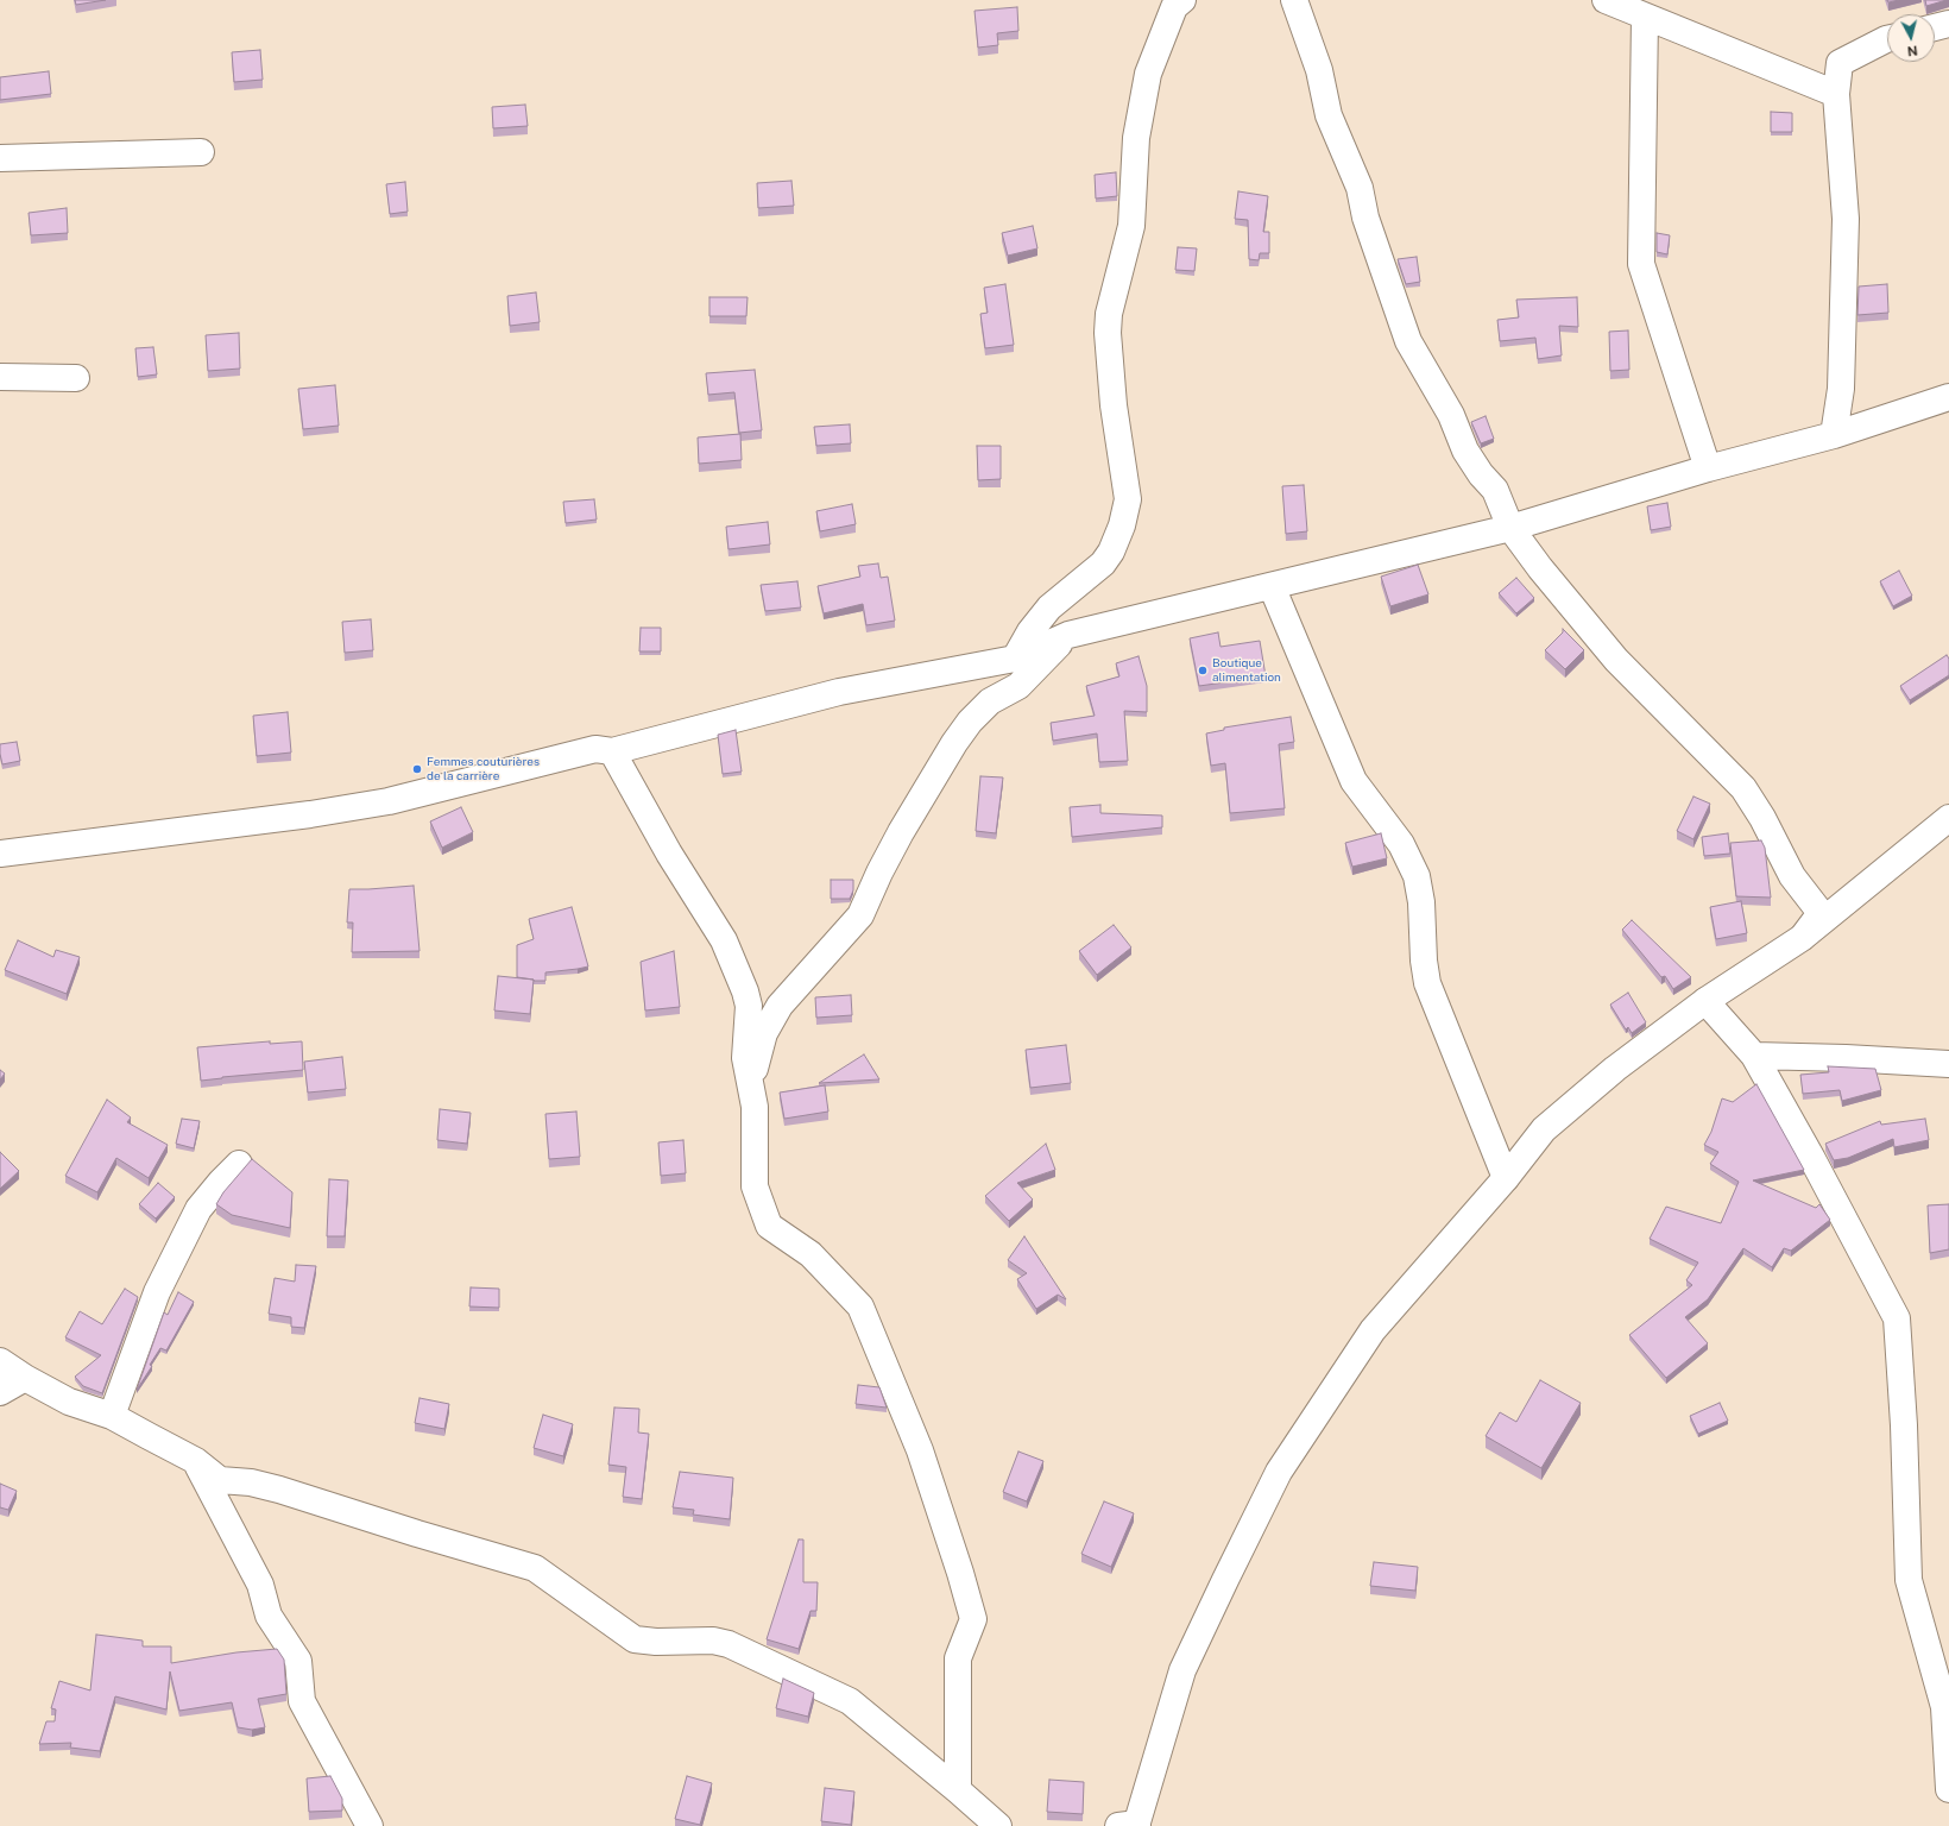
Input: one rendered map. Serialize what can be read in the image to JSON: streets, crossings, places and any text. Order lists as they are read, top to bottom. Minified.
{"places":["Boutique alimentation","Femmes couturières de la carrière"],"north":"bottom"}
